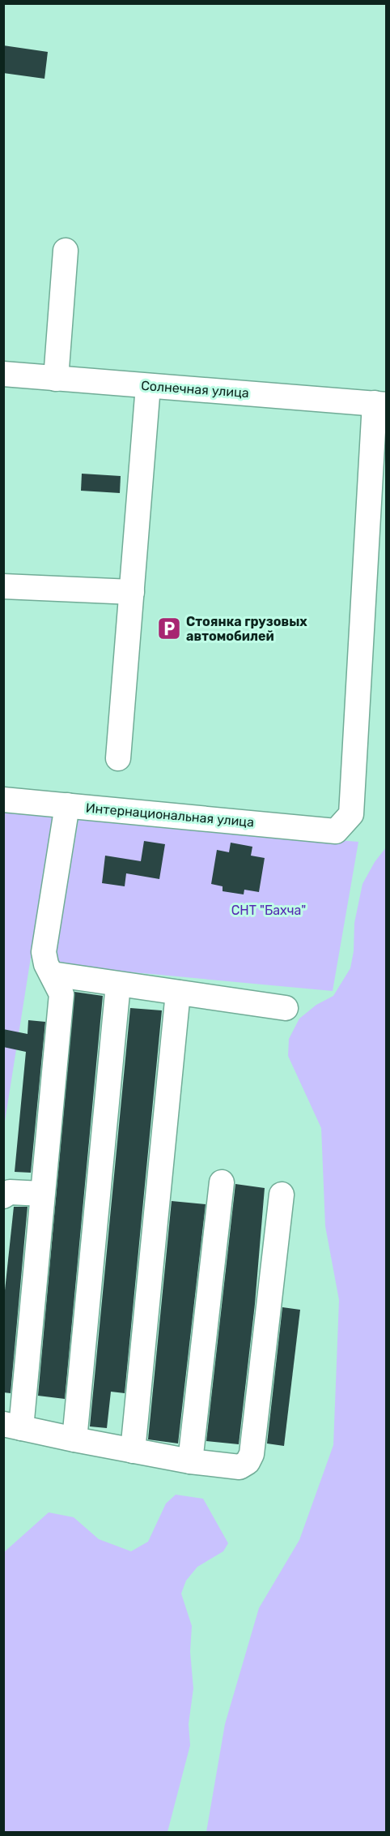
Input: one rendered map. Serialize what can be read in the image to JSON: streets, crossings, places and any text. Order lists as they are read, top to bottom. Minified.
{"streets":{"street":["Солнечная улица","Интернациональная улица"]},"crossings":[["Солнечная улица","Интернациональная улица"]],"parks":["СНТ \"Бахча\""],"places":{"parking":["Стоянка грузовых автомобилей"]}}
